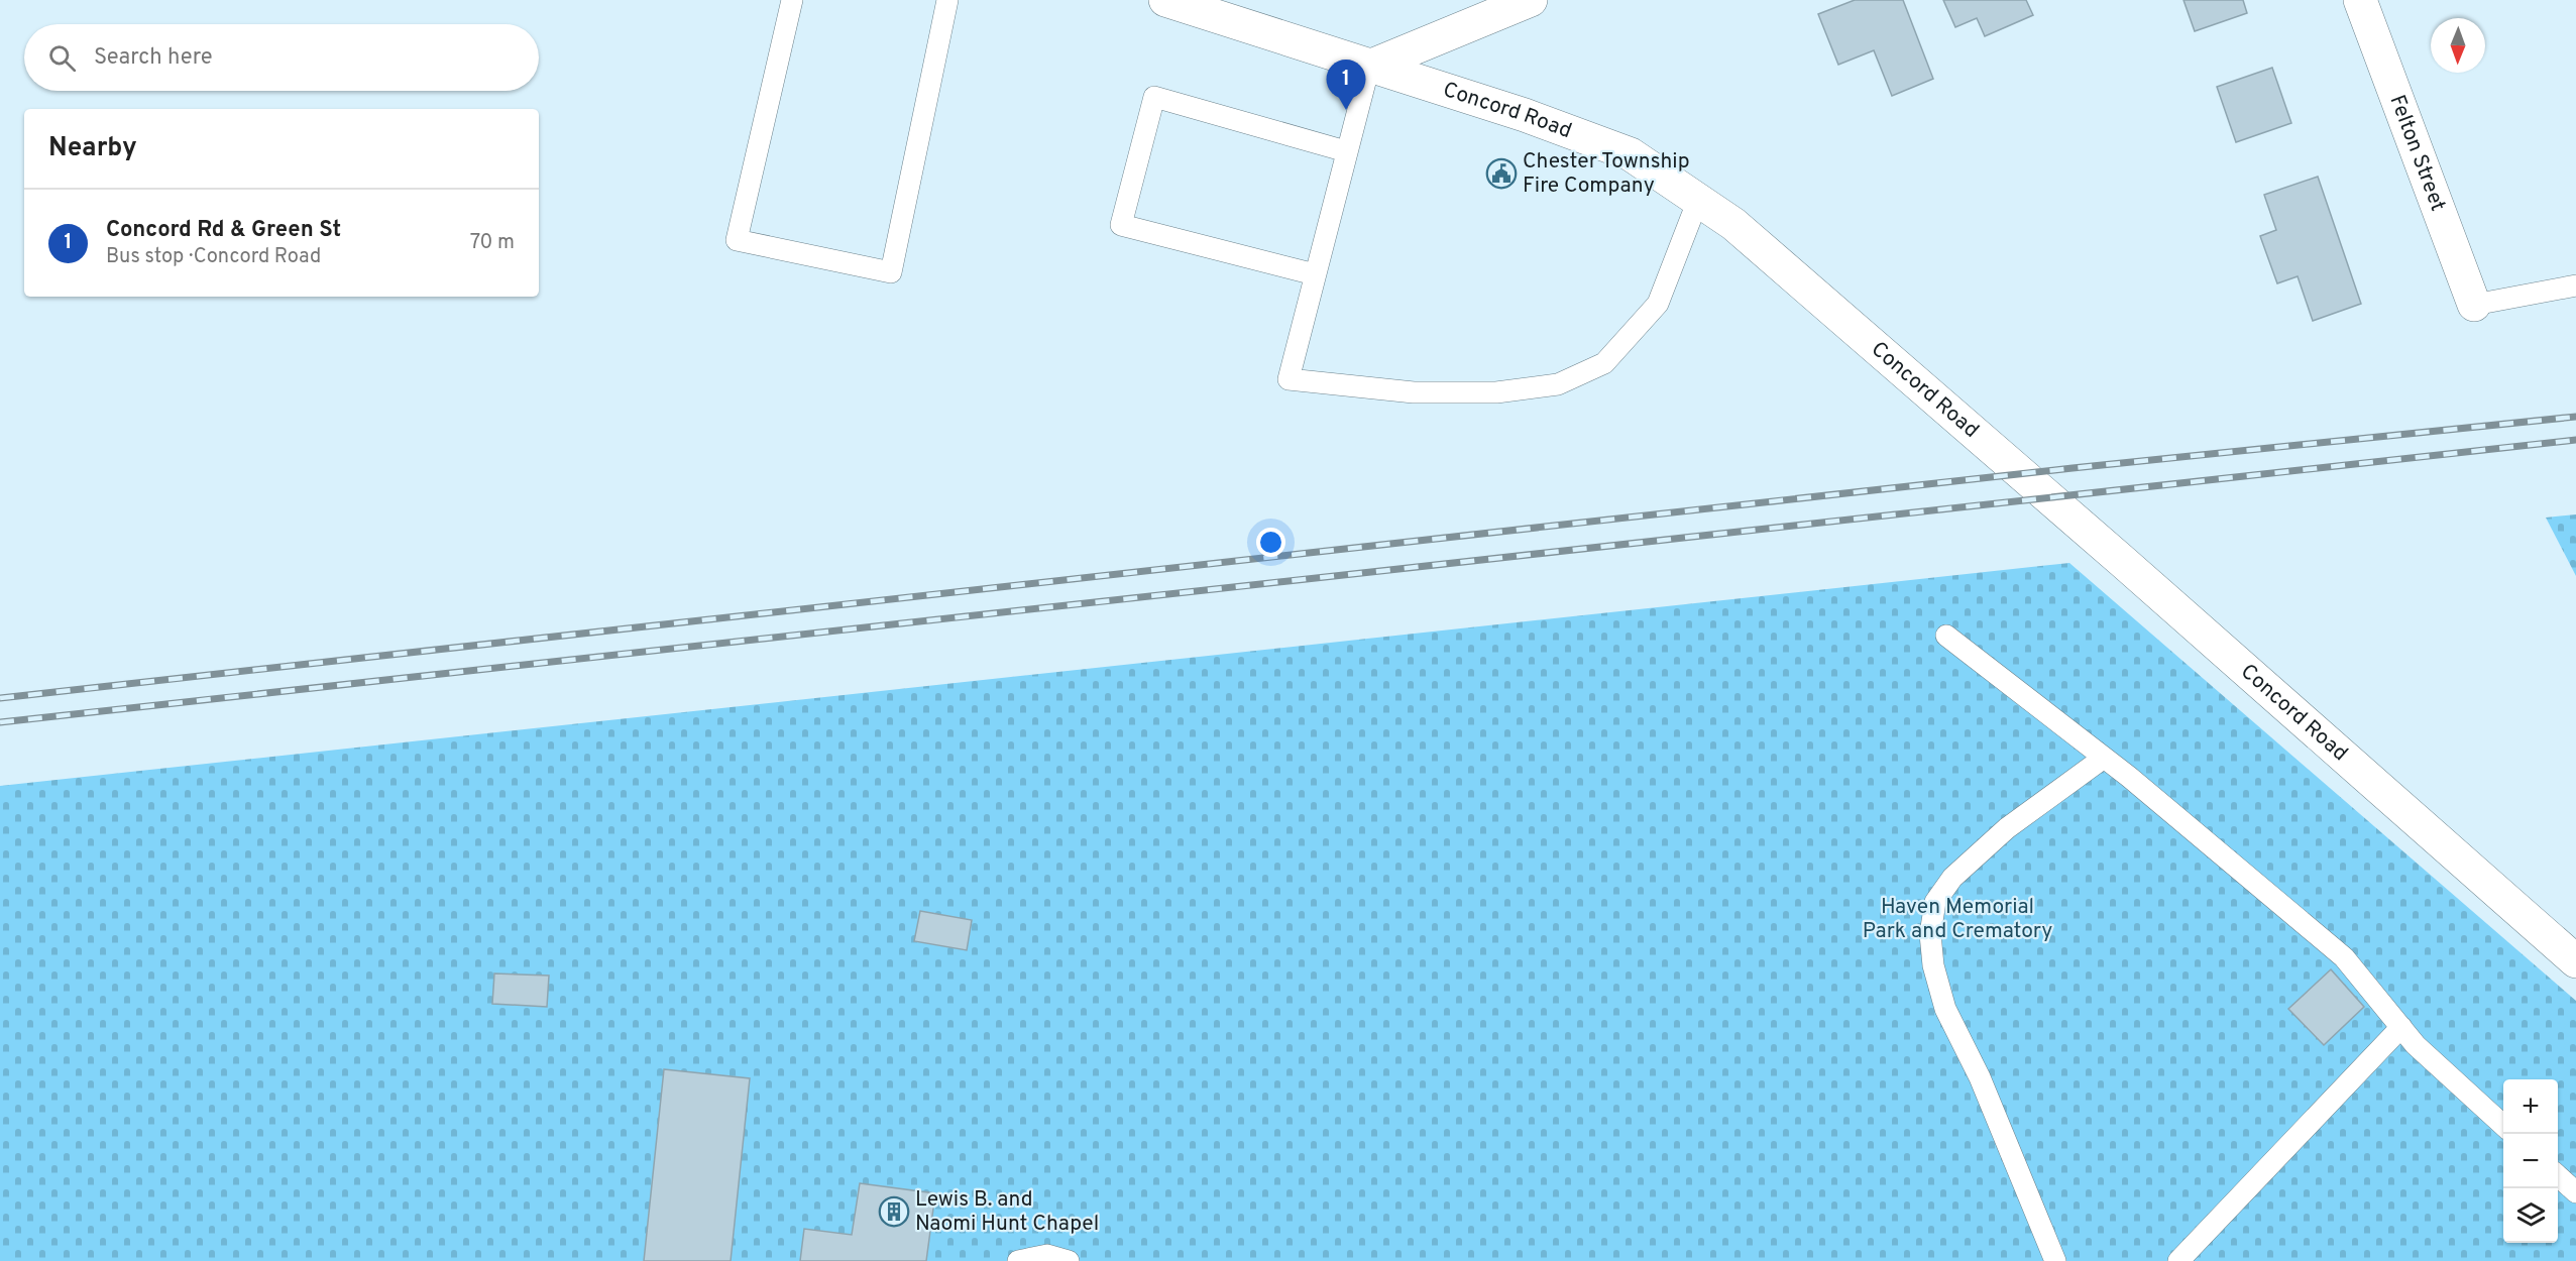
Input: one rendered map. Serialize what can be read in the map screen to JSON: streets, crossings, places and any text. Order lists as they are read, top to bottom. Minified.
{"streets":{"main road":["Concord Road","Felton Street"]},"parks":["Haven Memorial Park and Crematory"],"places":{"public building":["Chester Township Fire Company"],"building":["Lewis B. and Naomi Hunt Chapel"]},"north":"bottom","page":{"search":"Search here","pins":"1","heading":"Nearby","list":[{"mark":"1","name":"Concord Rd & Green St","note":"Bus stop · Concord Road","value":"70 m"}],"map_buttons":["+","−"]}}
